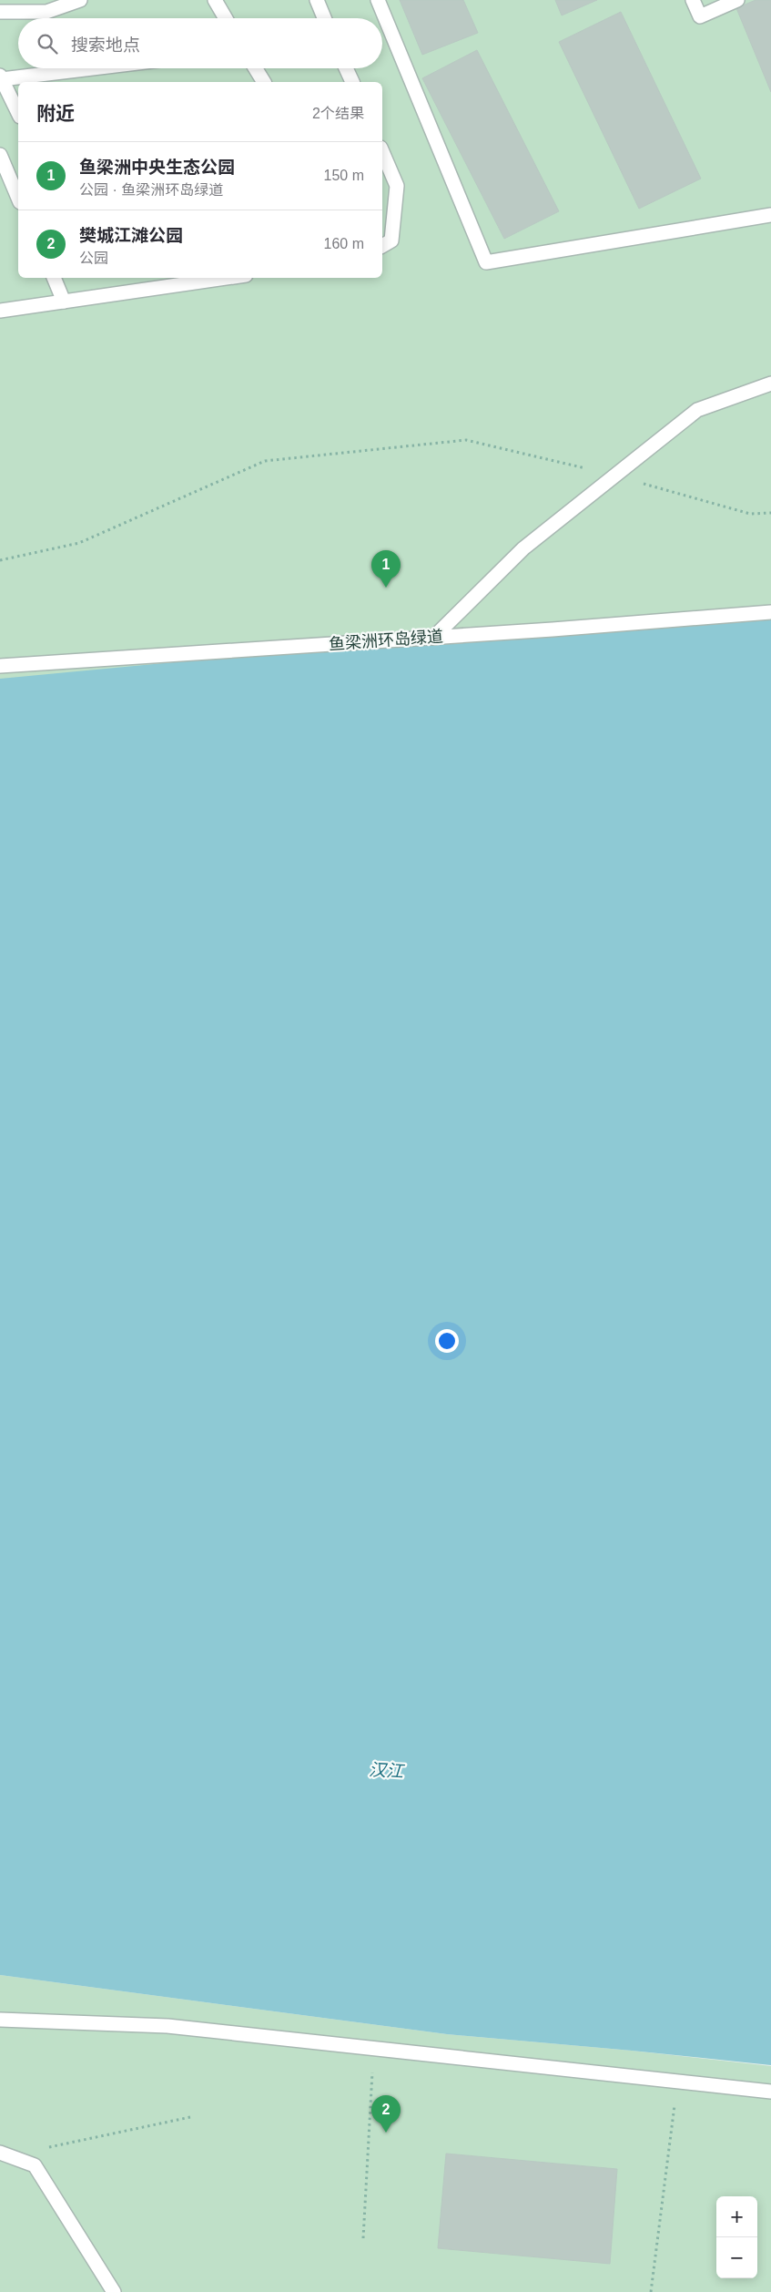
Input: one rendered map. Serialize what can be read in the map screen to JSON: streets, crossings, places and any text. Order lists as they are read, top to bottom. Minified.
{"streets":{"street":["鱼梁洲环岛绿道"]},"water":["汉江"],"page":{"search":"搜索地点","heading":["附近","2个结果"],"list":[{"mark":"1","name":"鱼梁洲中央生态公园","note":"公园 · 鱼梁洲环岛绿道","value":"150 m"},{"mark":"2","name":"樊城江滩公园","note":"公园","value":"160 m"}],"pins":["1","2"],"map_buttons":["+","−"]}}
